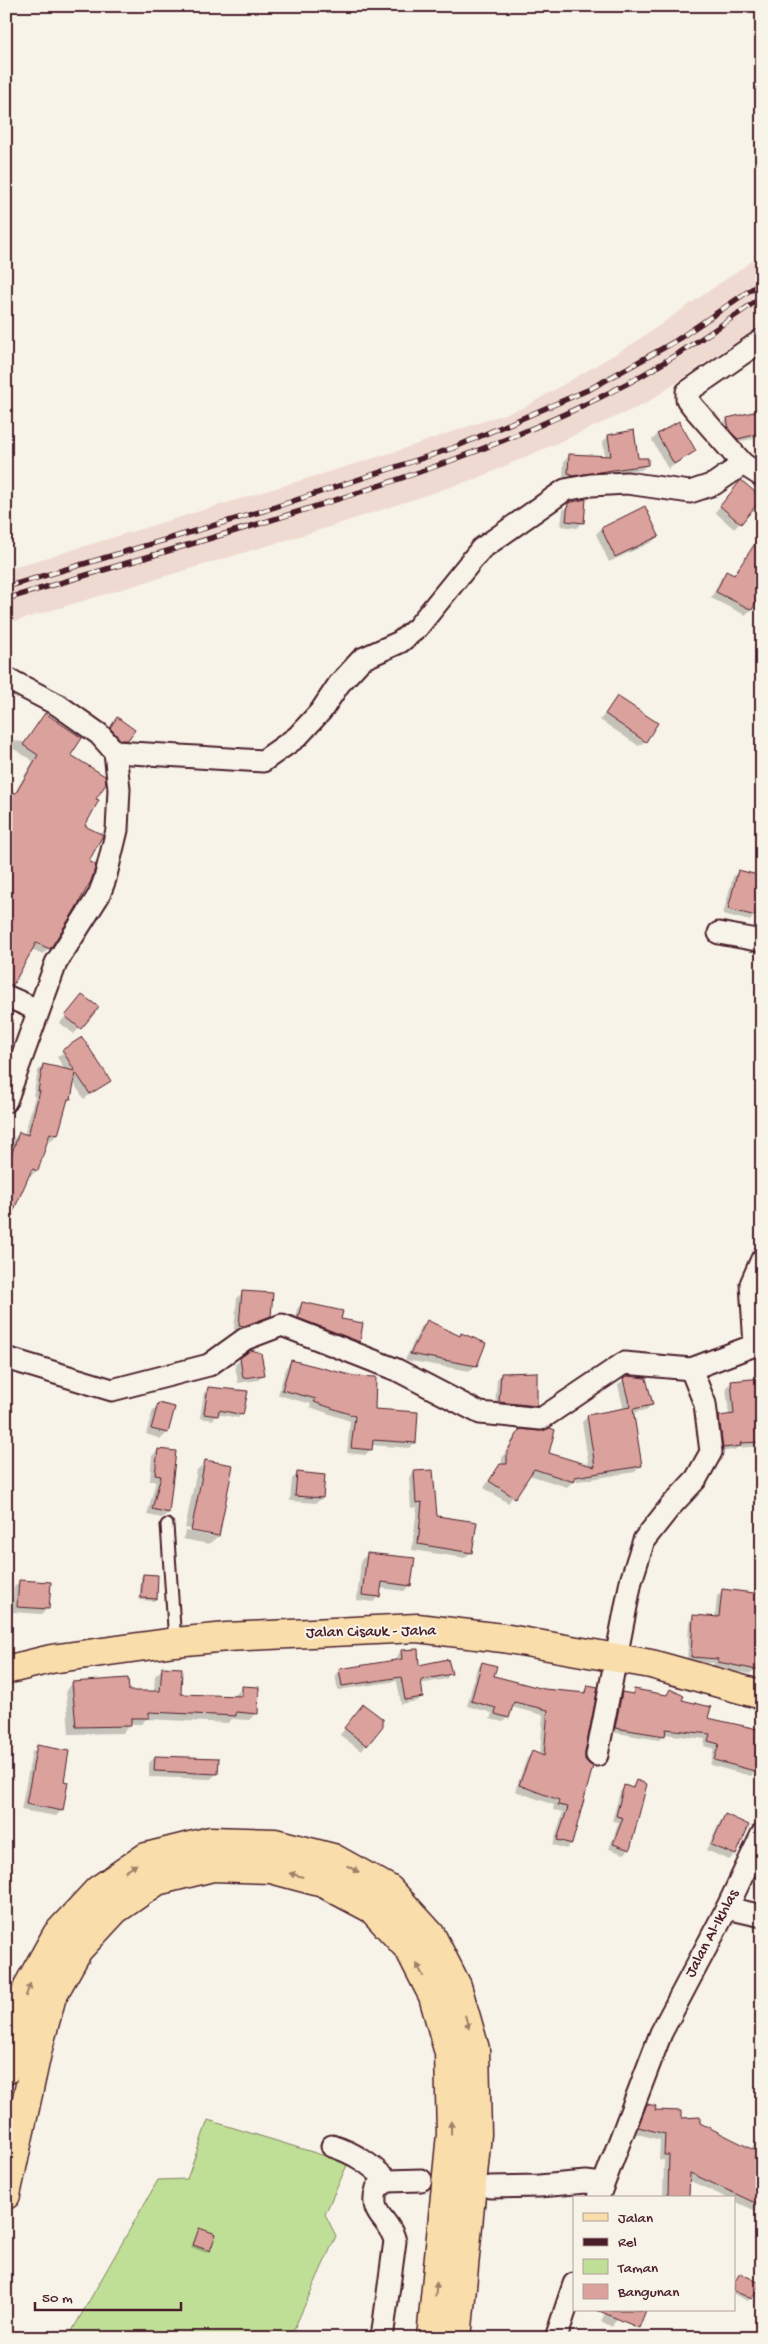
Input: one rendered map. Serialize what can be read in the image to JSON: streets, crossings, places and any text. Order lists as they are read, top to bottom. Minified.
{"streets":{"main road":["Jalan Cisauk - Jaha"],"street":["Jalan Al-Ikhlas"]},"legend":["Jalan","Rel","Taman","Bangunan"],"scale_bar":"50 m"}
